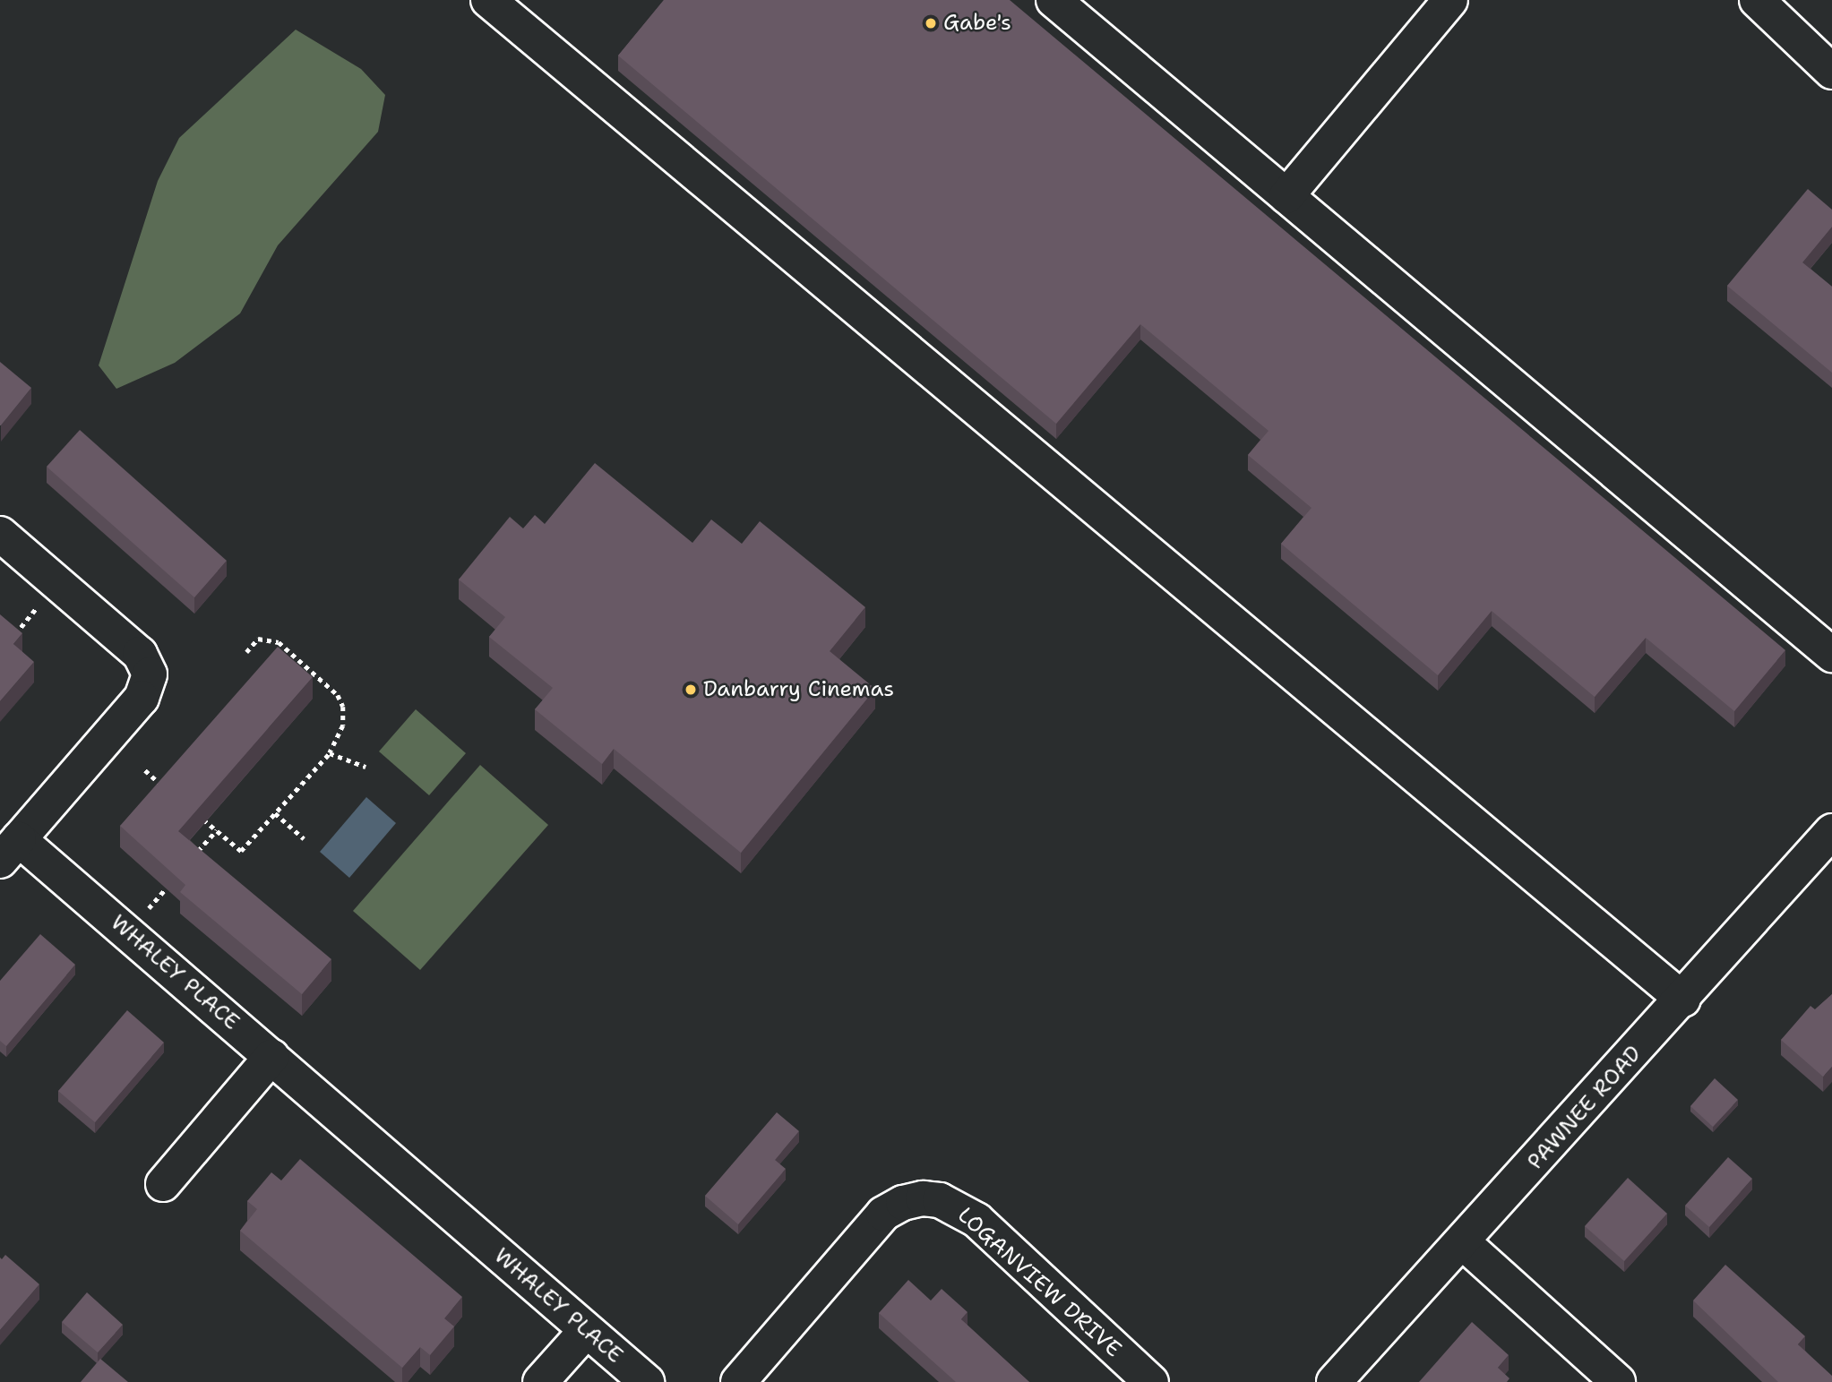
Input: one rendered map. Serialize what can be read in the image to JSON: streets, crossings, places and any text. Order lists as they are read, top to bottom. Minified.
{"streets":{"street":["WHALEY PLACE","PAWNEE ROAD","LOGANVIEW DRIVE"]},"places":["Gabe's","Danbarry Cinemas"]}
